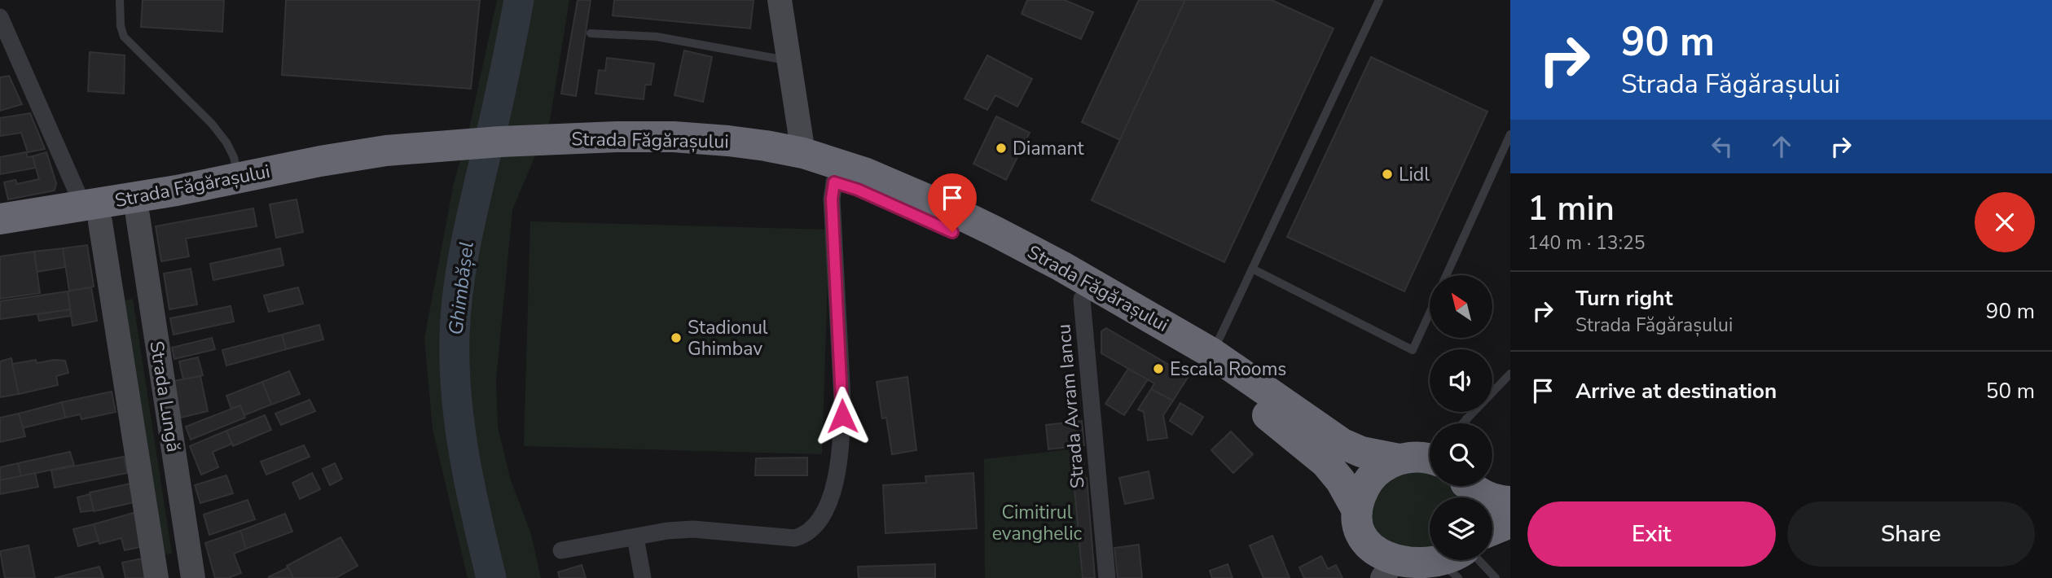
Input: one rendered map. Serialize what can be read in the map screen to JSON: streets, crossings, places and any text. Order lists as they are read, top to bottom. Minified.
{"streets":{"highway":["Strada Făgărașului"],"street":["Strada Lungă","Strada Avram Iancu"]},"crossings":[["Strada Făgărașului","Strada Lungă"],["Strada Făgărașului","Strada Avram Iancu"]],"water":["Ghimbășel"],"parks":["Cimitirul evanghelic"],"places":["Diamant","Lidl","Stadionul Ghimbav","Escala Rooms"],"north":"top left","page":{"turn":["90 m","Strada Făgărașului"],"heading":["1 min","140 m · 13:25"],"list":[{"name":"Turn right","note":"Strada Făgărașului","value":"90 m"},{"name":"Arrive at destination","value":"50 m"}],"buttons":["Exit","Share"]}}
